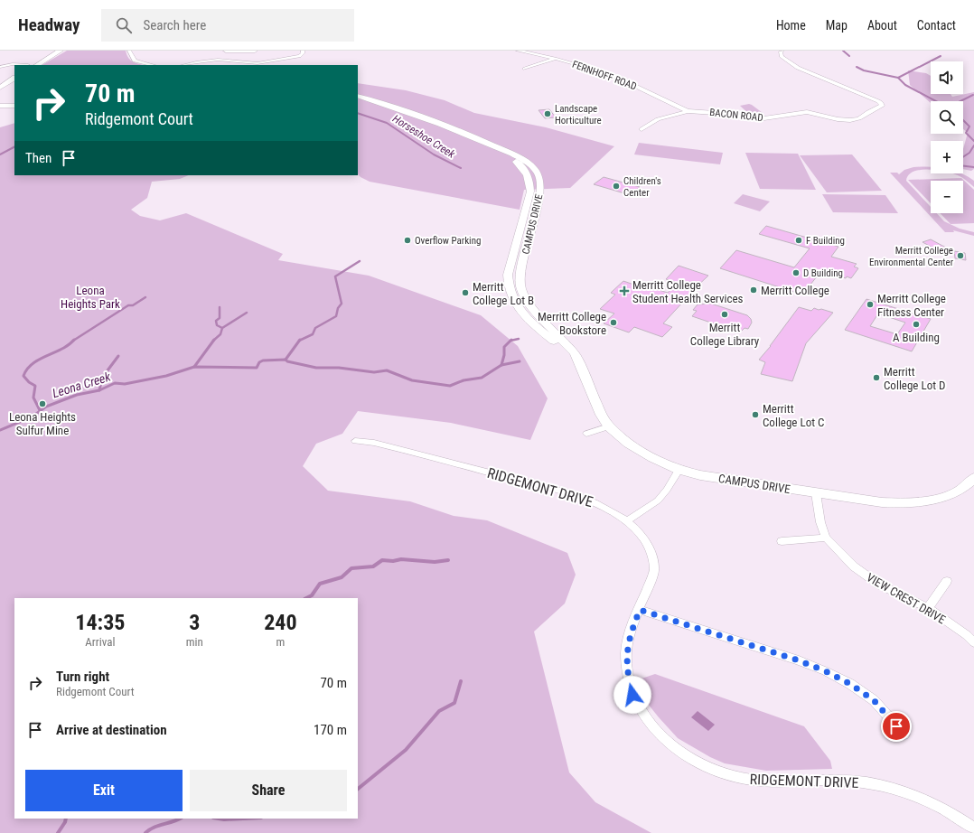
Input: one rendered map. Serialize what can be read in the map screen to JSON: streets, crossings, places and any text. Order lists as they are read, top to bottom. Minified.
{"streets":{"street":["FERNHOFF ROAD","BACON ROAD","CAMPUS DRIVE","RIDGEMONT DRIVE","VIEW CREST DRIVE"]},"crossings":[["FERNHOFF ROAD","BACON ROAD"],["CAMPUS DRIVE","VIEW CREST DRIVE"]],"water":["Horseshoe Creek","Leona Creek"],"parks":["Leona Heights Park"],"places":{"other":["Landscape Horticulture","Children's Center","Overflow Parking","F Building","Merritt College Environmental Center","D Building","Merritt College","Merritt College Lot B","Merritt College Fitness Center","Merritt College Library","Merritt College Bookstore","A Building","Merritt College Lot D","Leona Heights Sulfur Mine","Merritt College Lot C"],"health":["Merritt College Student Health Services"]},"page":{"header":"Headway","search":"Search here","nav":["Home","Map","About","Contact"],"map_buttons":["+","−"],"turn":["70 m","Ridgemont Court"],"then":"Then","eta":["14:35","Arrival","3","min","240","m"],"list":[{"name":"Turn right","note":"Ridgemont Court","value":"70 m"},{"name":"Arrive at destination","value":"170 m"}],"buttons":["Exit","Share"]}}
